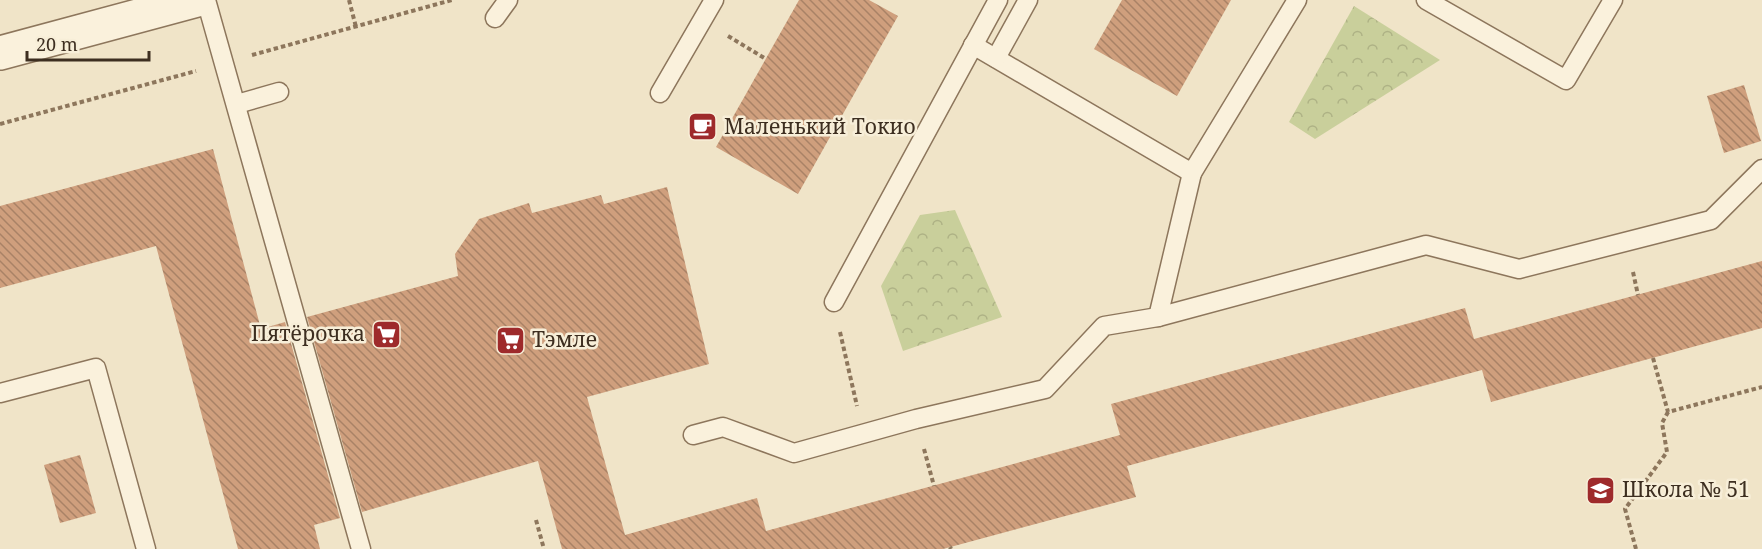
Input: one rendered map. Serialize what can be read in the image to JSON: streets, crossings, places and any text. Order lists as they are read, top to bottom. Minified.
{"places":{"cafe":["Маленький Токио"],"supermarket":["Пятёрочка","Тэмле"],"school or university":["Школа № 51"]},"scale_bar":"20 m"}
